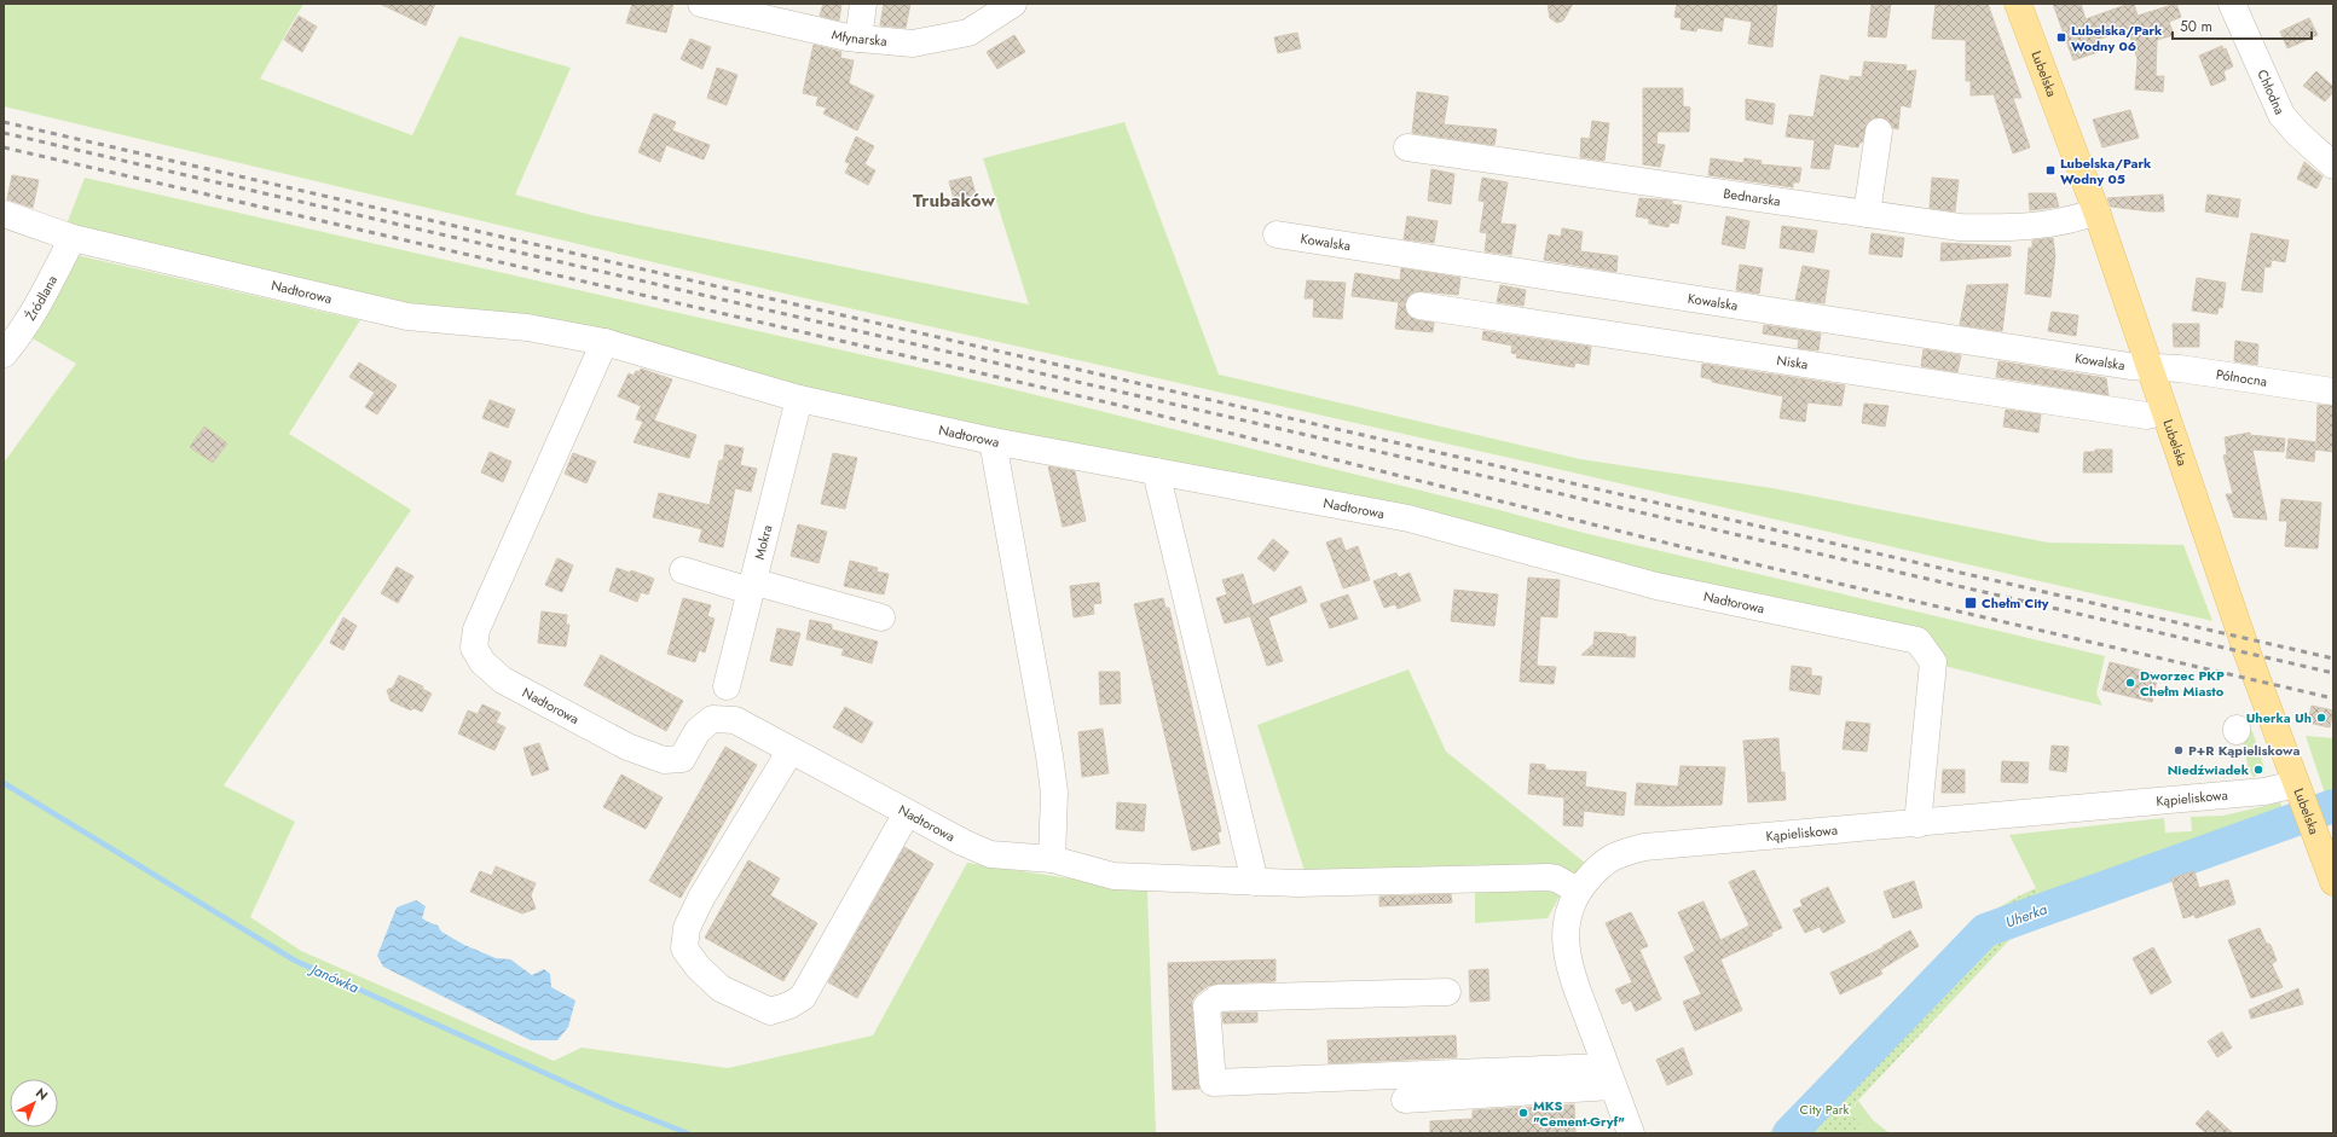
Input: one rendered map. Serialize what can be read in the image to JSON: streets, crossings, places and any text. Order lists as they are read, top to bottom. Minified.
{"streets":{"main road":["Lubelska"],"street":["Młynarska","Chłodna","Bednarska","Kowalska","Nadtorowa","Źródlana","Niska","Północna","Mokra","Kąpieliskowa"]},"crossings":[["Lubelska","Bednarska"],["Lubelska","Kowalska"],["Lubelska","Niska"],["Lubelska","Północna"],["Lubelska","Kąpieliskowa"],["Kowalska","Północna"],["Nadtorowa","Źródlana"],["Nadtorowa","Mokra"],["Nadtorowa","Kąpieliskowa"]],"districts":["Trubaków"],"water":["Uherka","Janówka"],"parks":["City Park"],"places":{"transit":["Lubelska/Park Wodny 06","Lubelska/Park Wodny 05","Chełm City"],"other":["Dworzec PKP Chełm Miasto","Uherka Uh","P+R Kąpieliskowa","Niedźwiadek","MKS \"Cement-Gryf\""]},"scale_bar":"50 m","north":"top right"}
